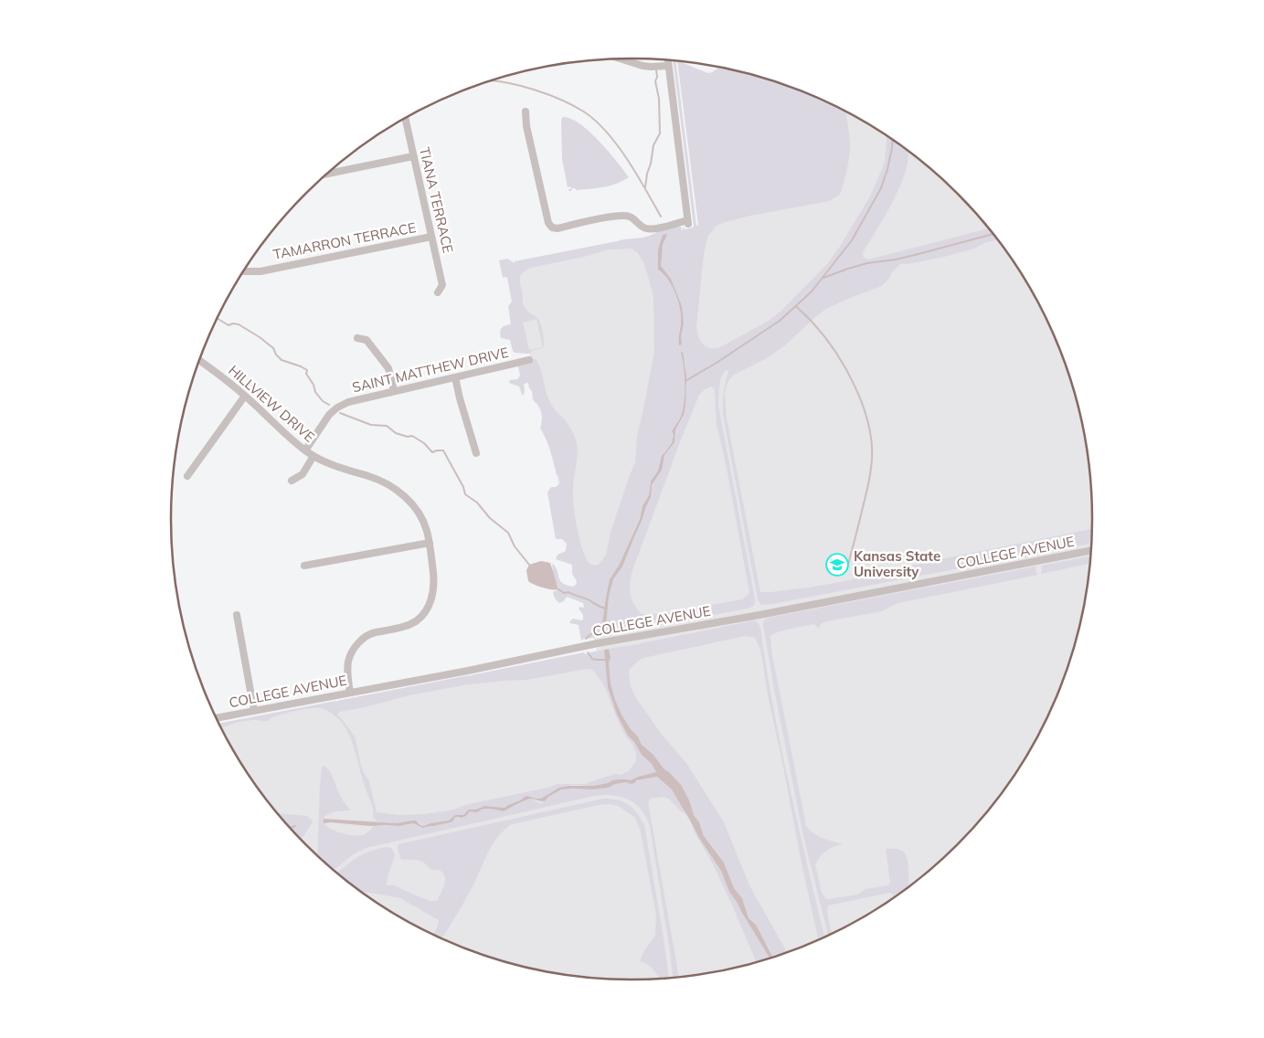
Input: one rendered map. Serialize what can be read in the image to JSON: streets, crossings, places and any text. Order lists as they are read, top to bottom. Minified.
{"streets":{"street":["TIANA TERRACE","TAMARRON TERRACE","SAINT MATTHEW DRIVE","HILLVIEW DRIVE","COLLEGE AVENUE"]},"crossings":[["TIANA TERRACE","TAMARRON TERRACE"],["SAINT MATTHEW DRIVE","HILLVIEW DRIVE"],["HILLVIEW DRIVE","COLLEGE AVENUE"]],"places":{"school or university":["Kansas State University"]}}
